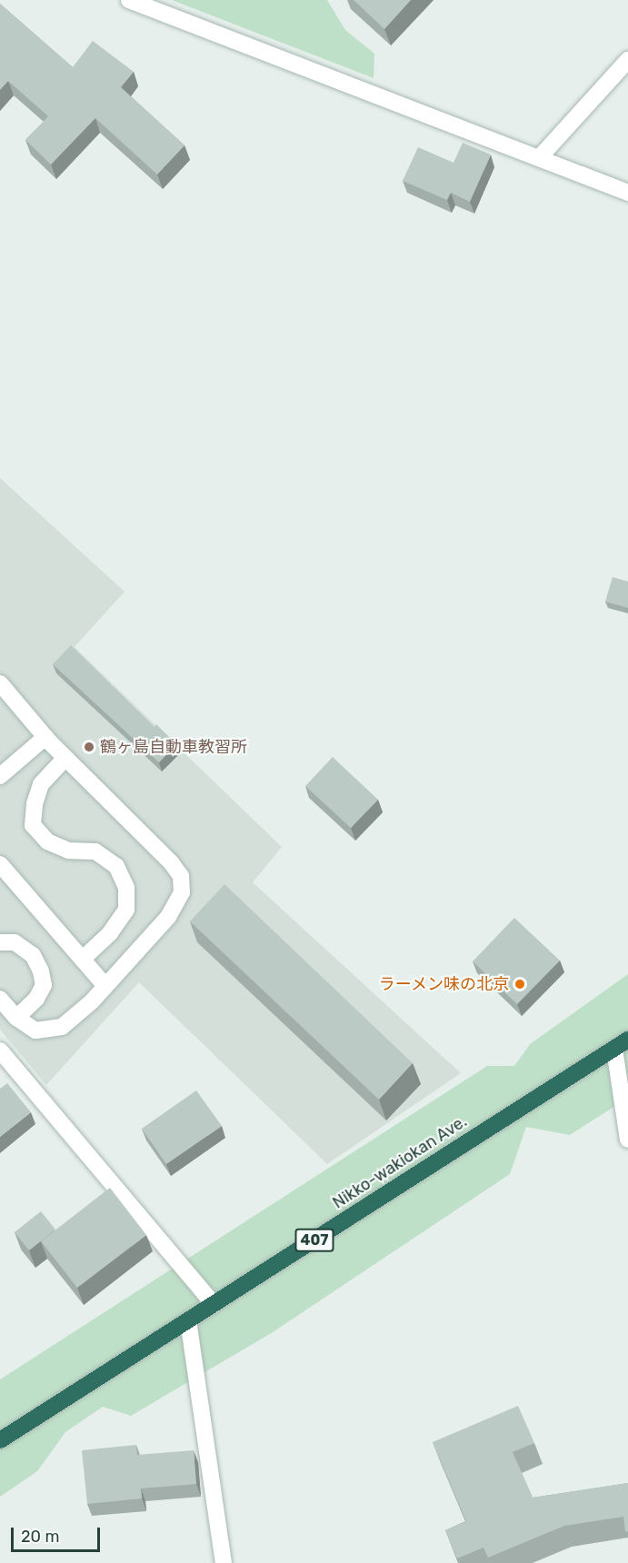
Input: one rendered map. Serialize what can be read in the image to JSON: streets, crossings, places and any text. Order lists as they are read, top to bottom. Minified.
{"streets":{"highway":["Nikko-wakiokan Ave.","407"]},"places":["鶴ヶ島自動車教習所","ラーメン味の北京"],"scale_bar":"20 m"}
